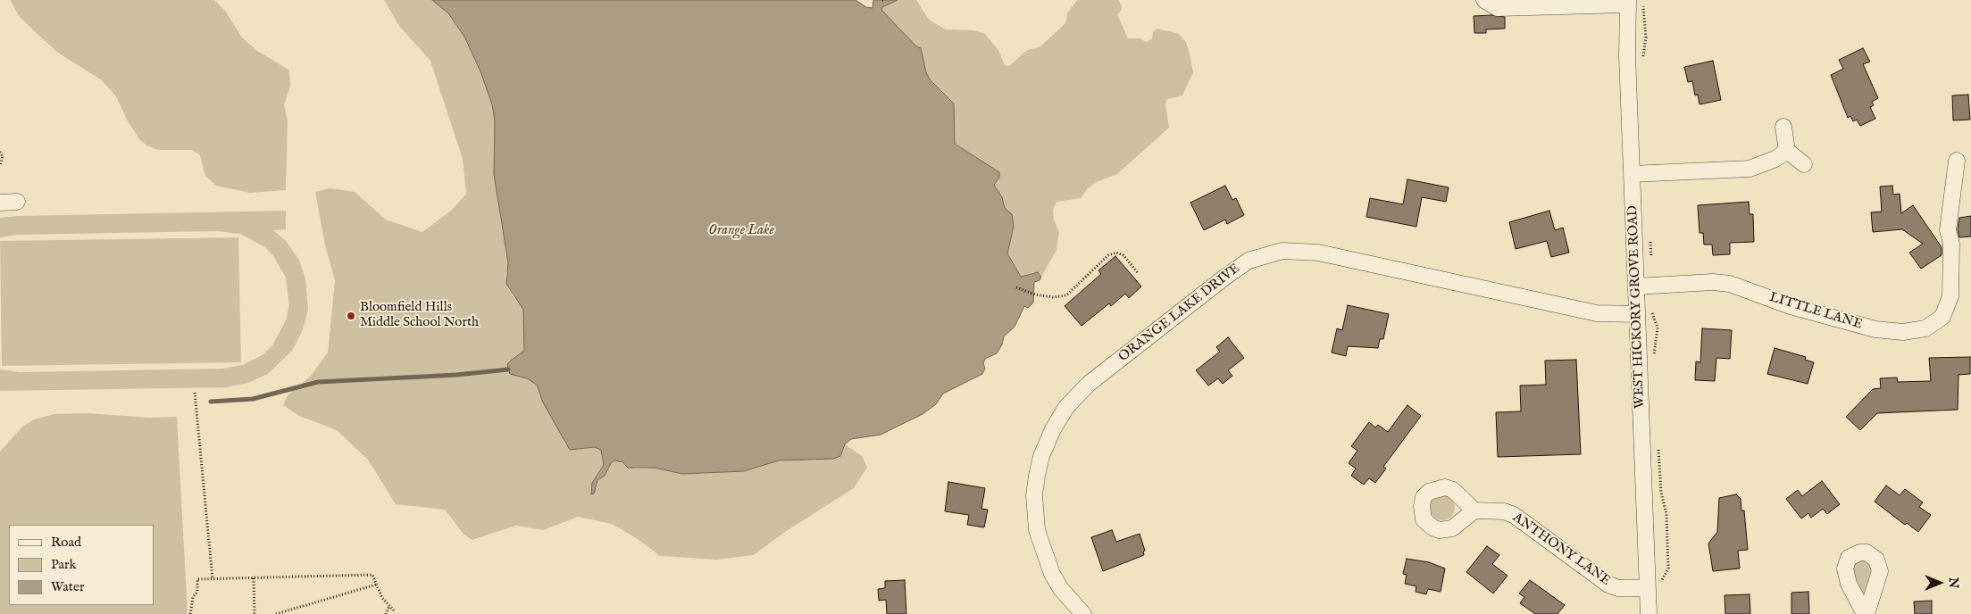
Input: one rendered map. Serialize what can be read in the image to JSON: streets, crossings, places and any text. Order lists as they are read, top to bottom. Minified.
{"streets":{"street":["WEST HICKORY GROVE ROAD","LITTLE LANE","ORANGE LAKE DRIVE","ANTHONY LANE"]},"crossings":[["WEST HICKORY GROVE ROAD","LITTLE LANE"],["WEST HICKORY GROVE ROAD","ORANGE LAKE DRIVE"],["WEST HICKORY GROVE ROAD","ANTHONY LANE"]],"water":["Orange Lake"],"places":["Bloomfield Hills Middle School North"],"legend":["Road","Park","Water"],"north":"right"}
